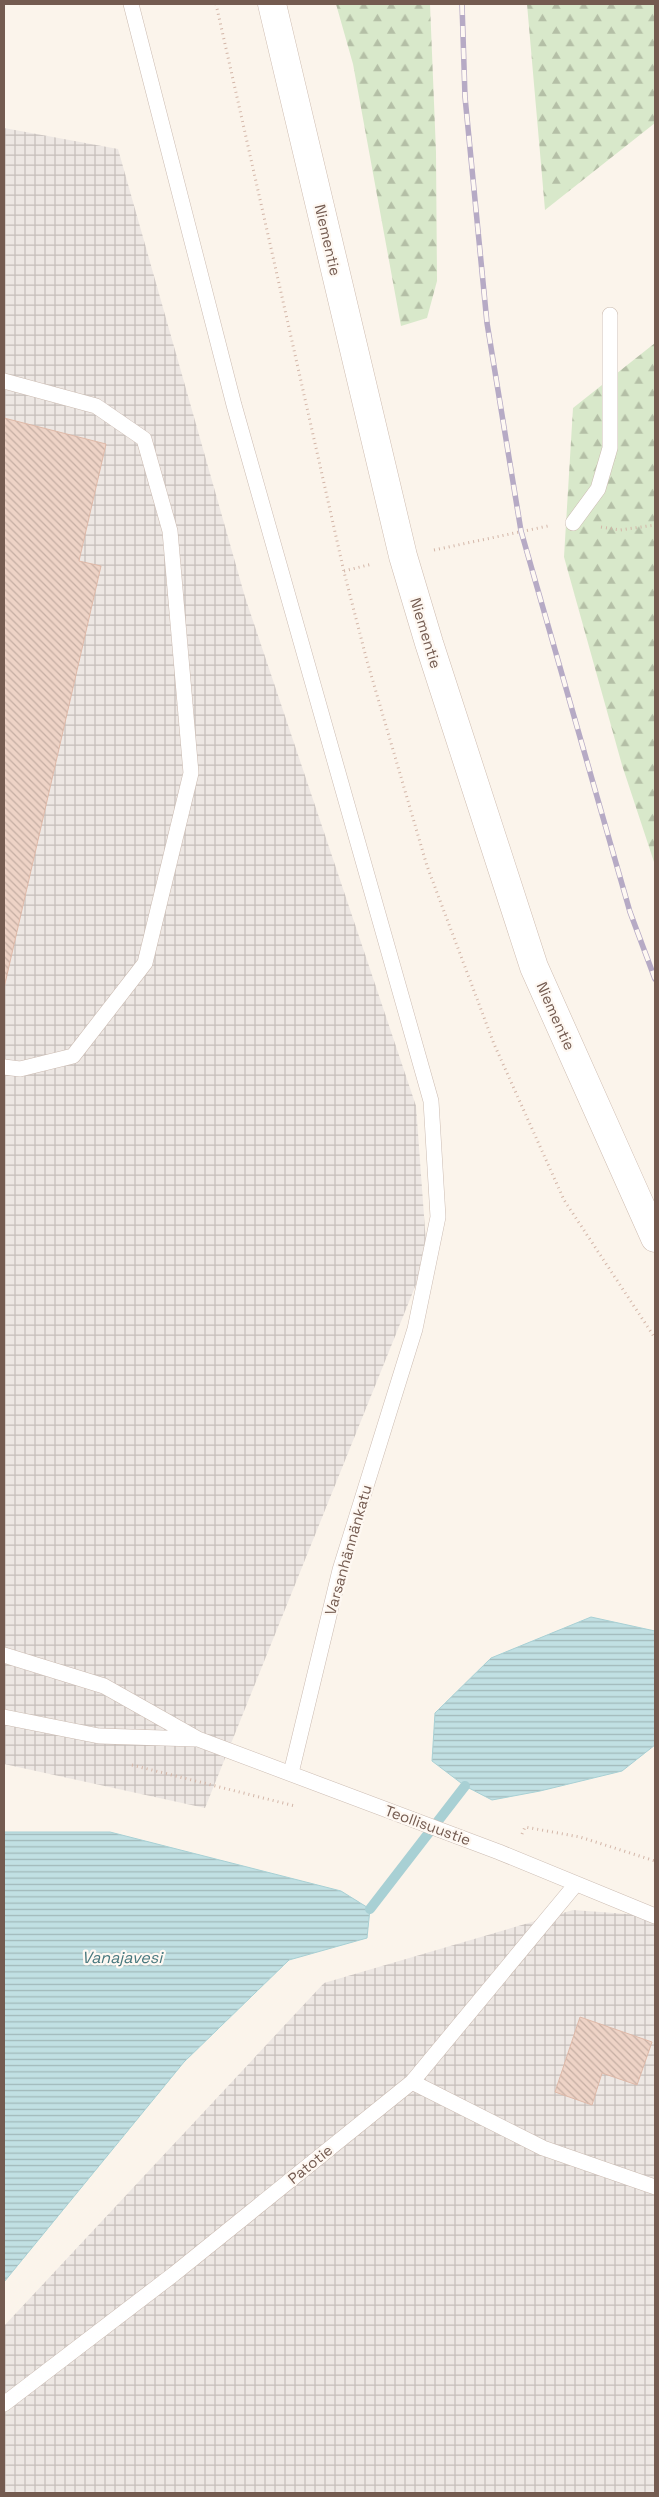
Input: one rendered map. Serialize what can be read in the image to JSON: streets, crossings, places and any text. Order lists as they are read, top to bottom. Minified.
{"streets":{"main road":["Niementie"],"lane":["Varsanhännänkatu","Teollisuustie","Patotie"]},"crossings":[["Varsanhännänkatu","Teollisuustie"],["Teollisuustie","Patotie"]],"water":["Vanajavesi"]}
